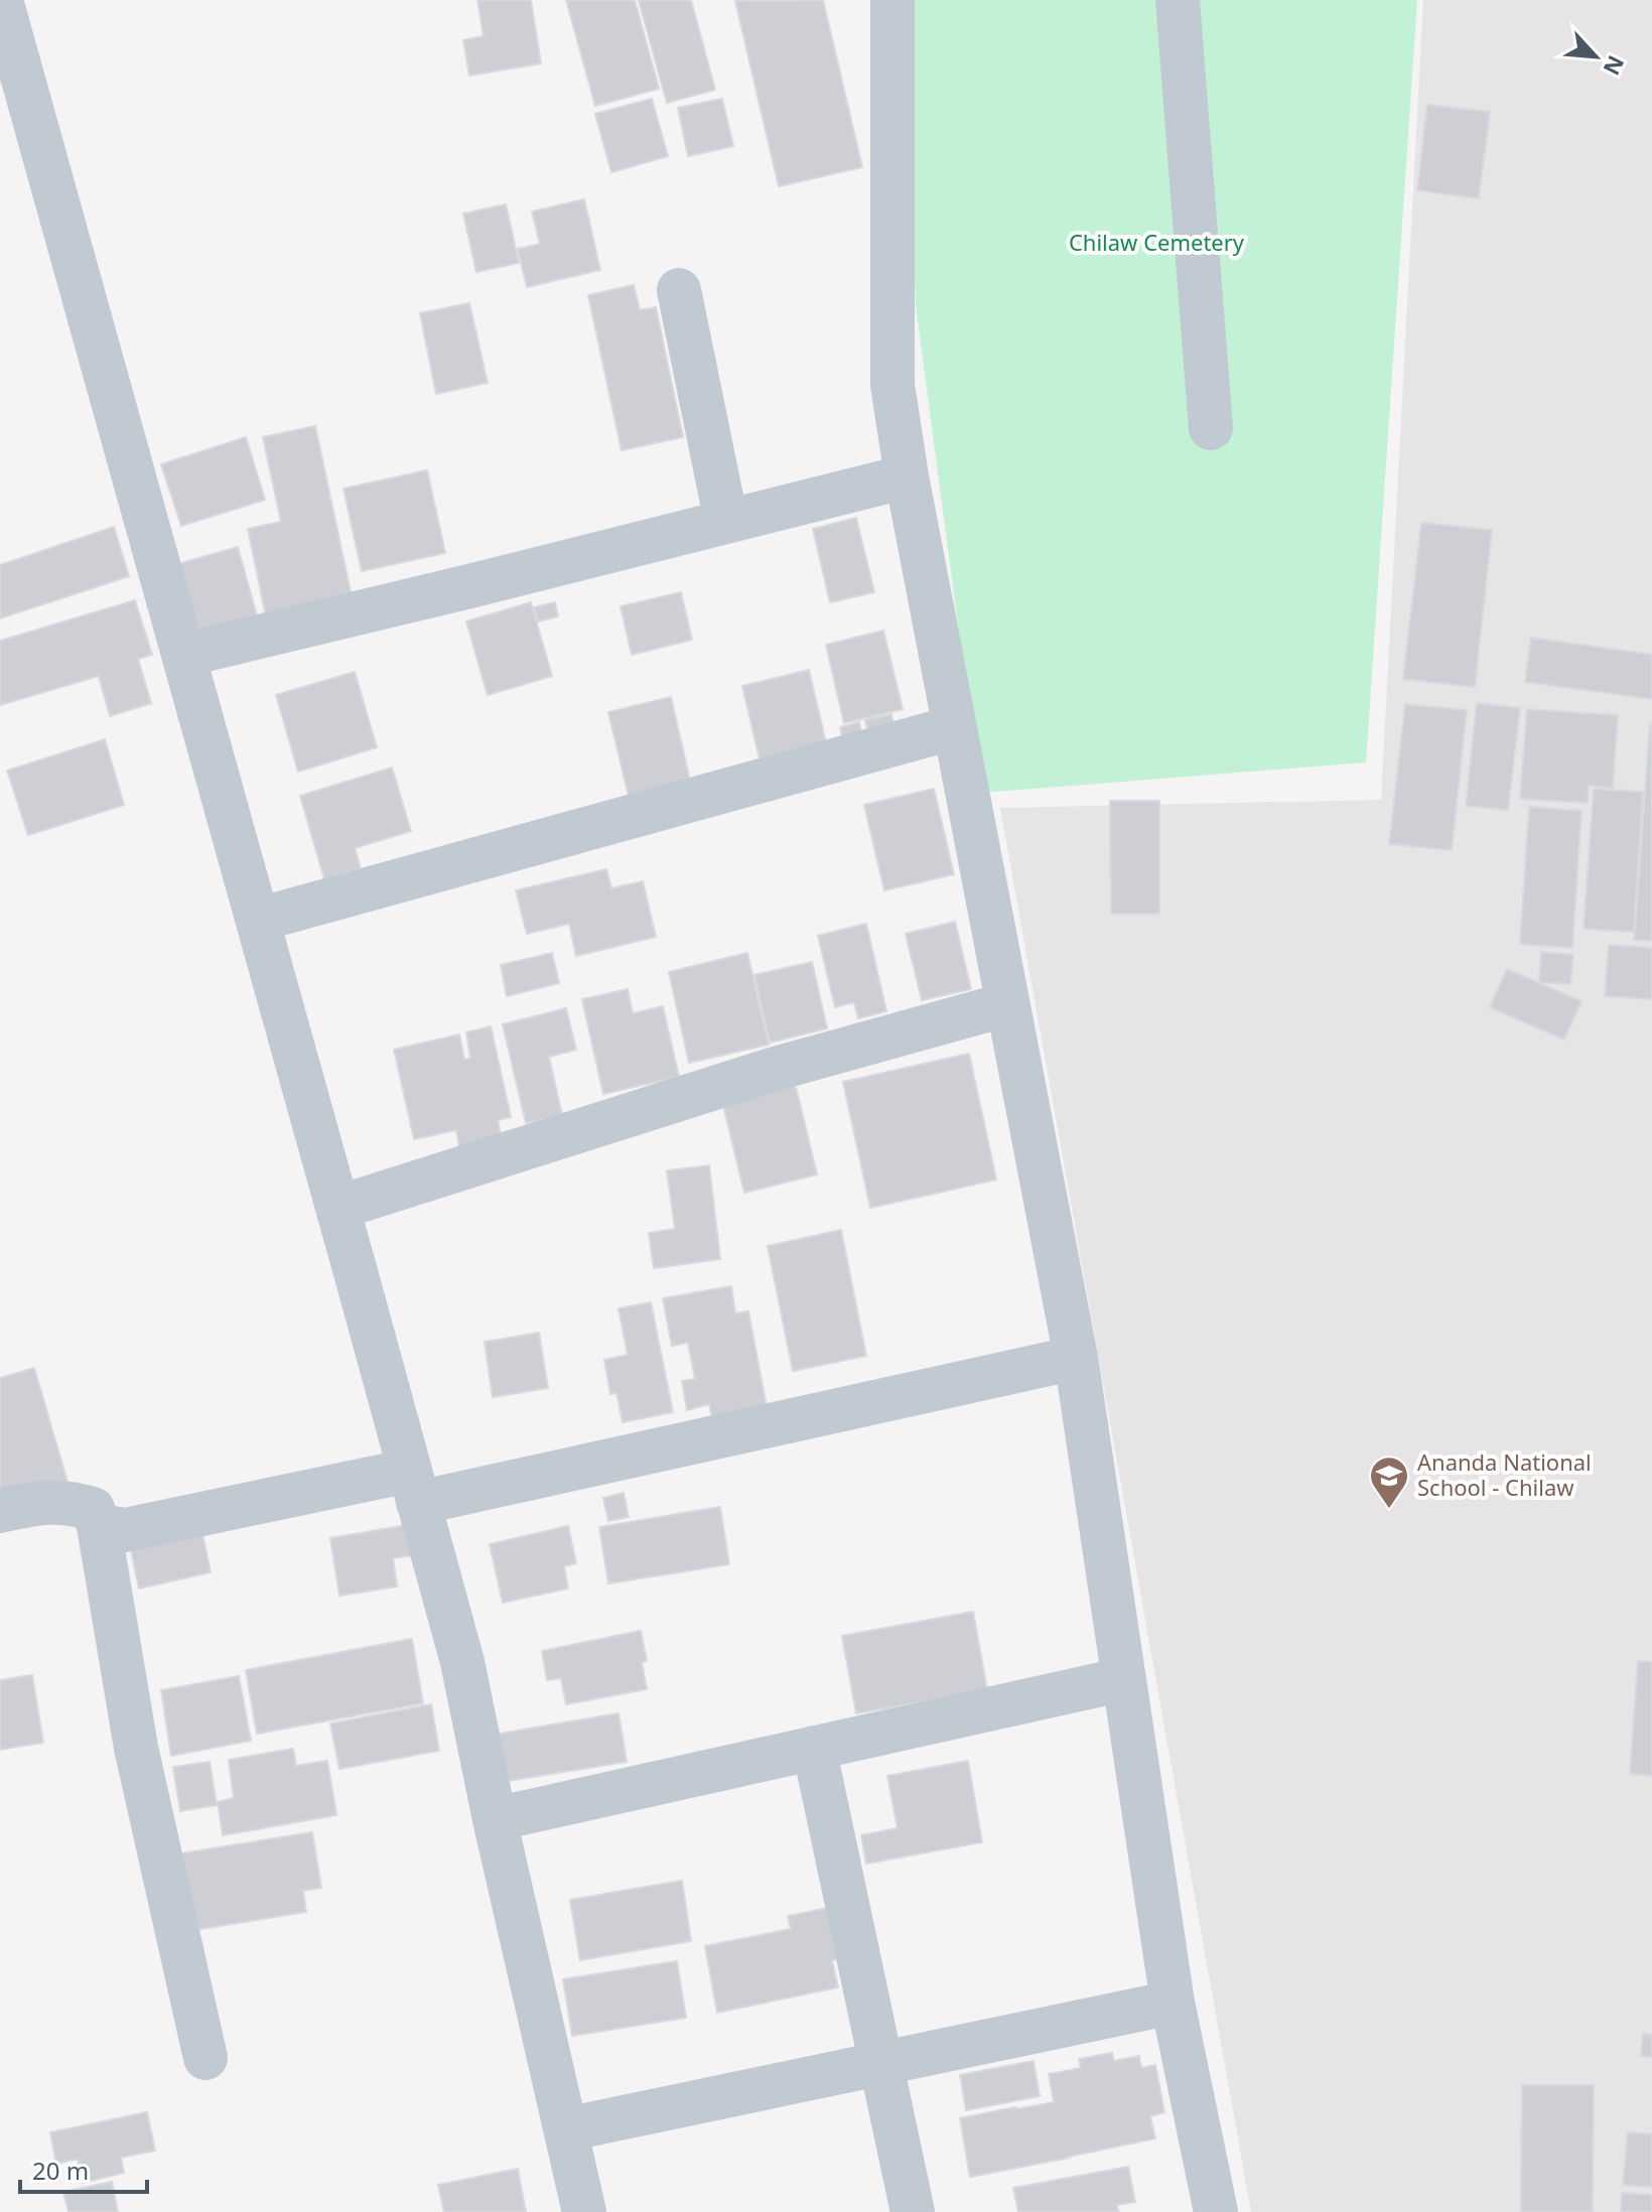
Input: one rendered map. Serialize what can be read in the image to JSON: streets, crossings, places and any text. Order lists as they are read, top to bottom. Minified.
{"parks":["Chilaw Cemetery"],"places":{"school or university":["Ananda National School - Chilaw"]},"scale_bar":"20 m","north":"bottom right"}
